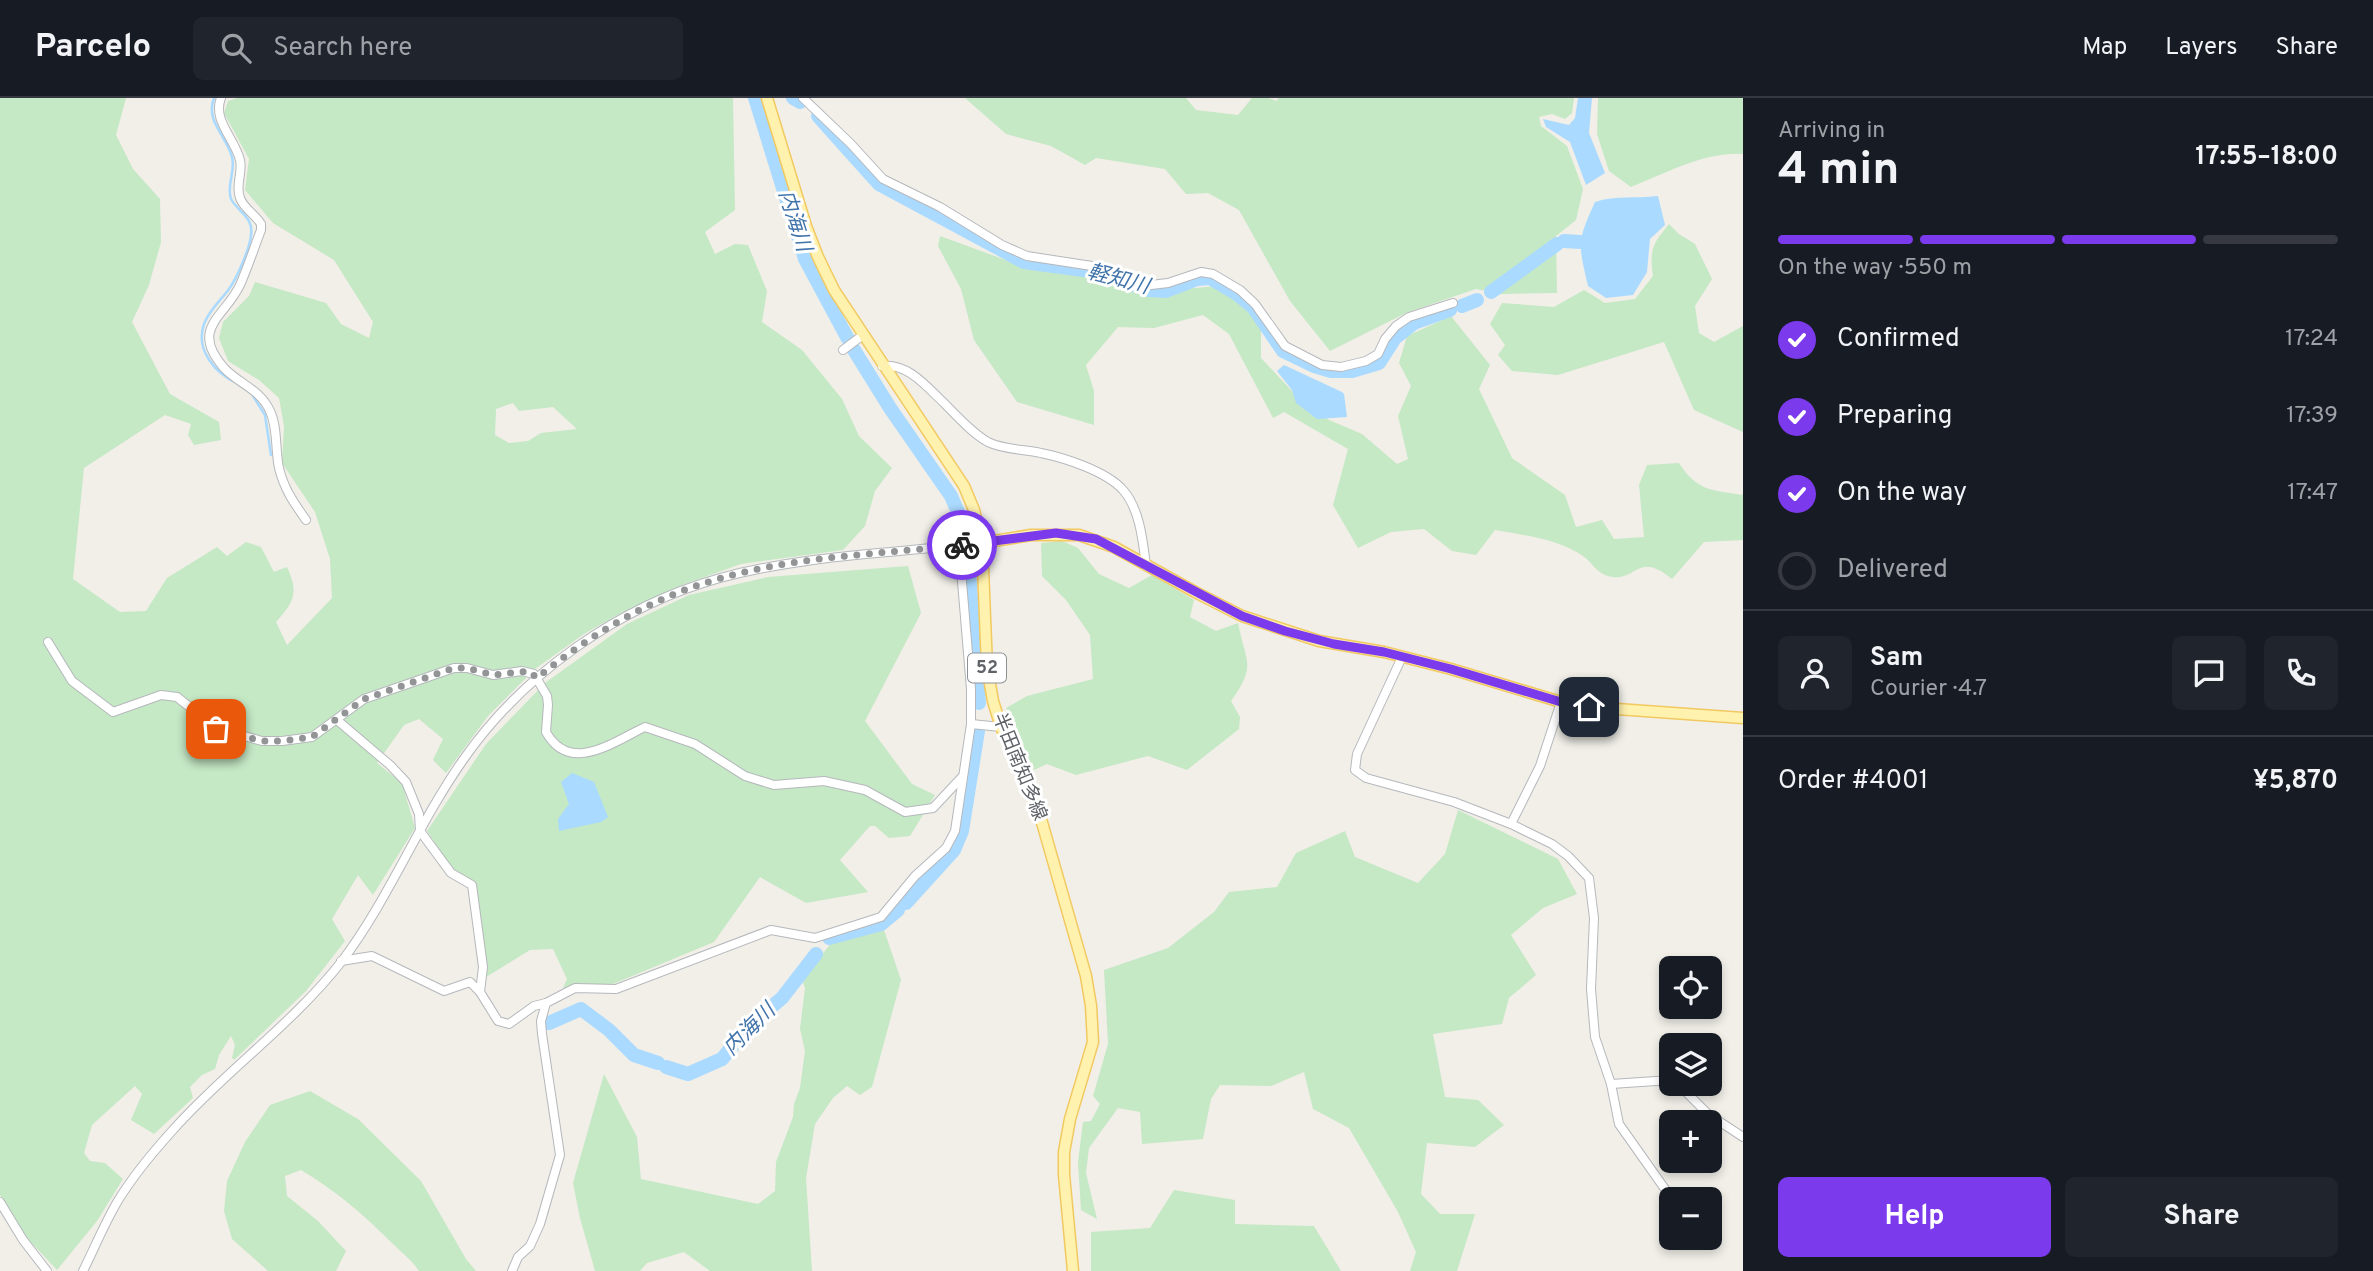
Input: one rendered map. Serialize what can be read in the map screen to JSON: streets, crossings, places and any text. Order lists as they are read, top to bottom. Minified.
{"streets":{"main road":["52","半田南知多線"]},"water":["内海川","軽知川"],"page":{"header":"Parcelo","search":"Search here","nav":["Map","Layers","Share"],"heading":["4 min","Arriving in","17:55–18:00"],"panel":["Sam","Courier · 4.7","Order #4001","¥5,870"],"bar":"On the way · 550 m","list":[["Confirmed","17:24"],["Preparing","17:39"],["On the way","17:47"],"Delivered"],"map_buttons":["+","−"],"buttons":["Help","Share"]}}
